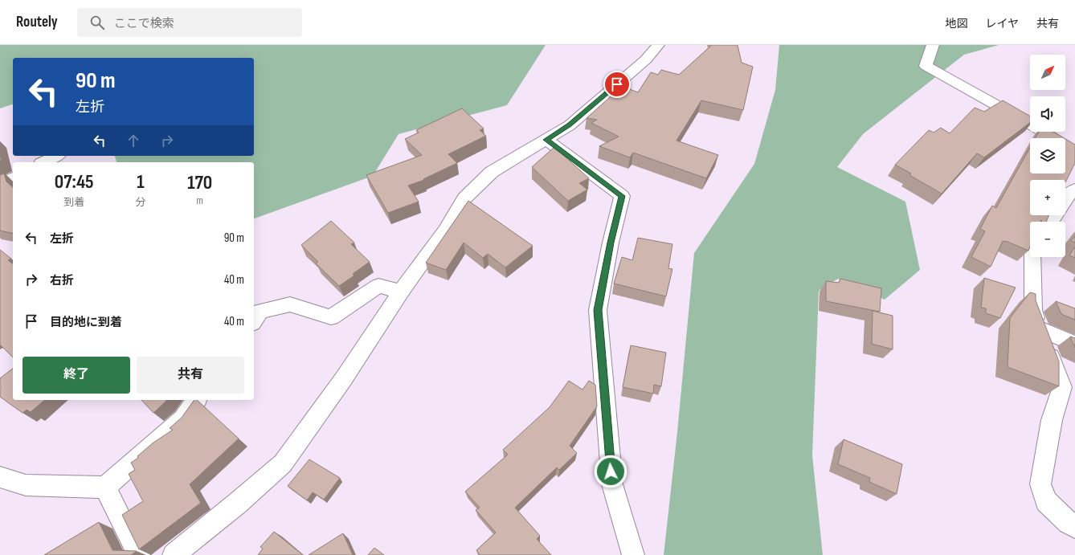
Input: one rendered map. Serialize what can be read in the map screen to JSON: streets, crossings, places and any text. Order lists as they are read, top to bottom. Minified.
{"north":"top right","page":{"header":"Routely","search":"ここで検索","nav":["地図","レイヤ","共有"],"map_buttons":["+","−"],"turn":["90 m","左折"],"eta":["07:45","到着","1","分","170","m"],"list":[{"name":"左折","value":"90 m"},{"name":"右折","value":"40 m"},{"name":"目的地に到着","value":"40 m"}],"buttons":["終了","共有"]}}
